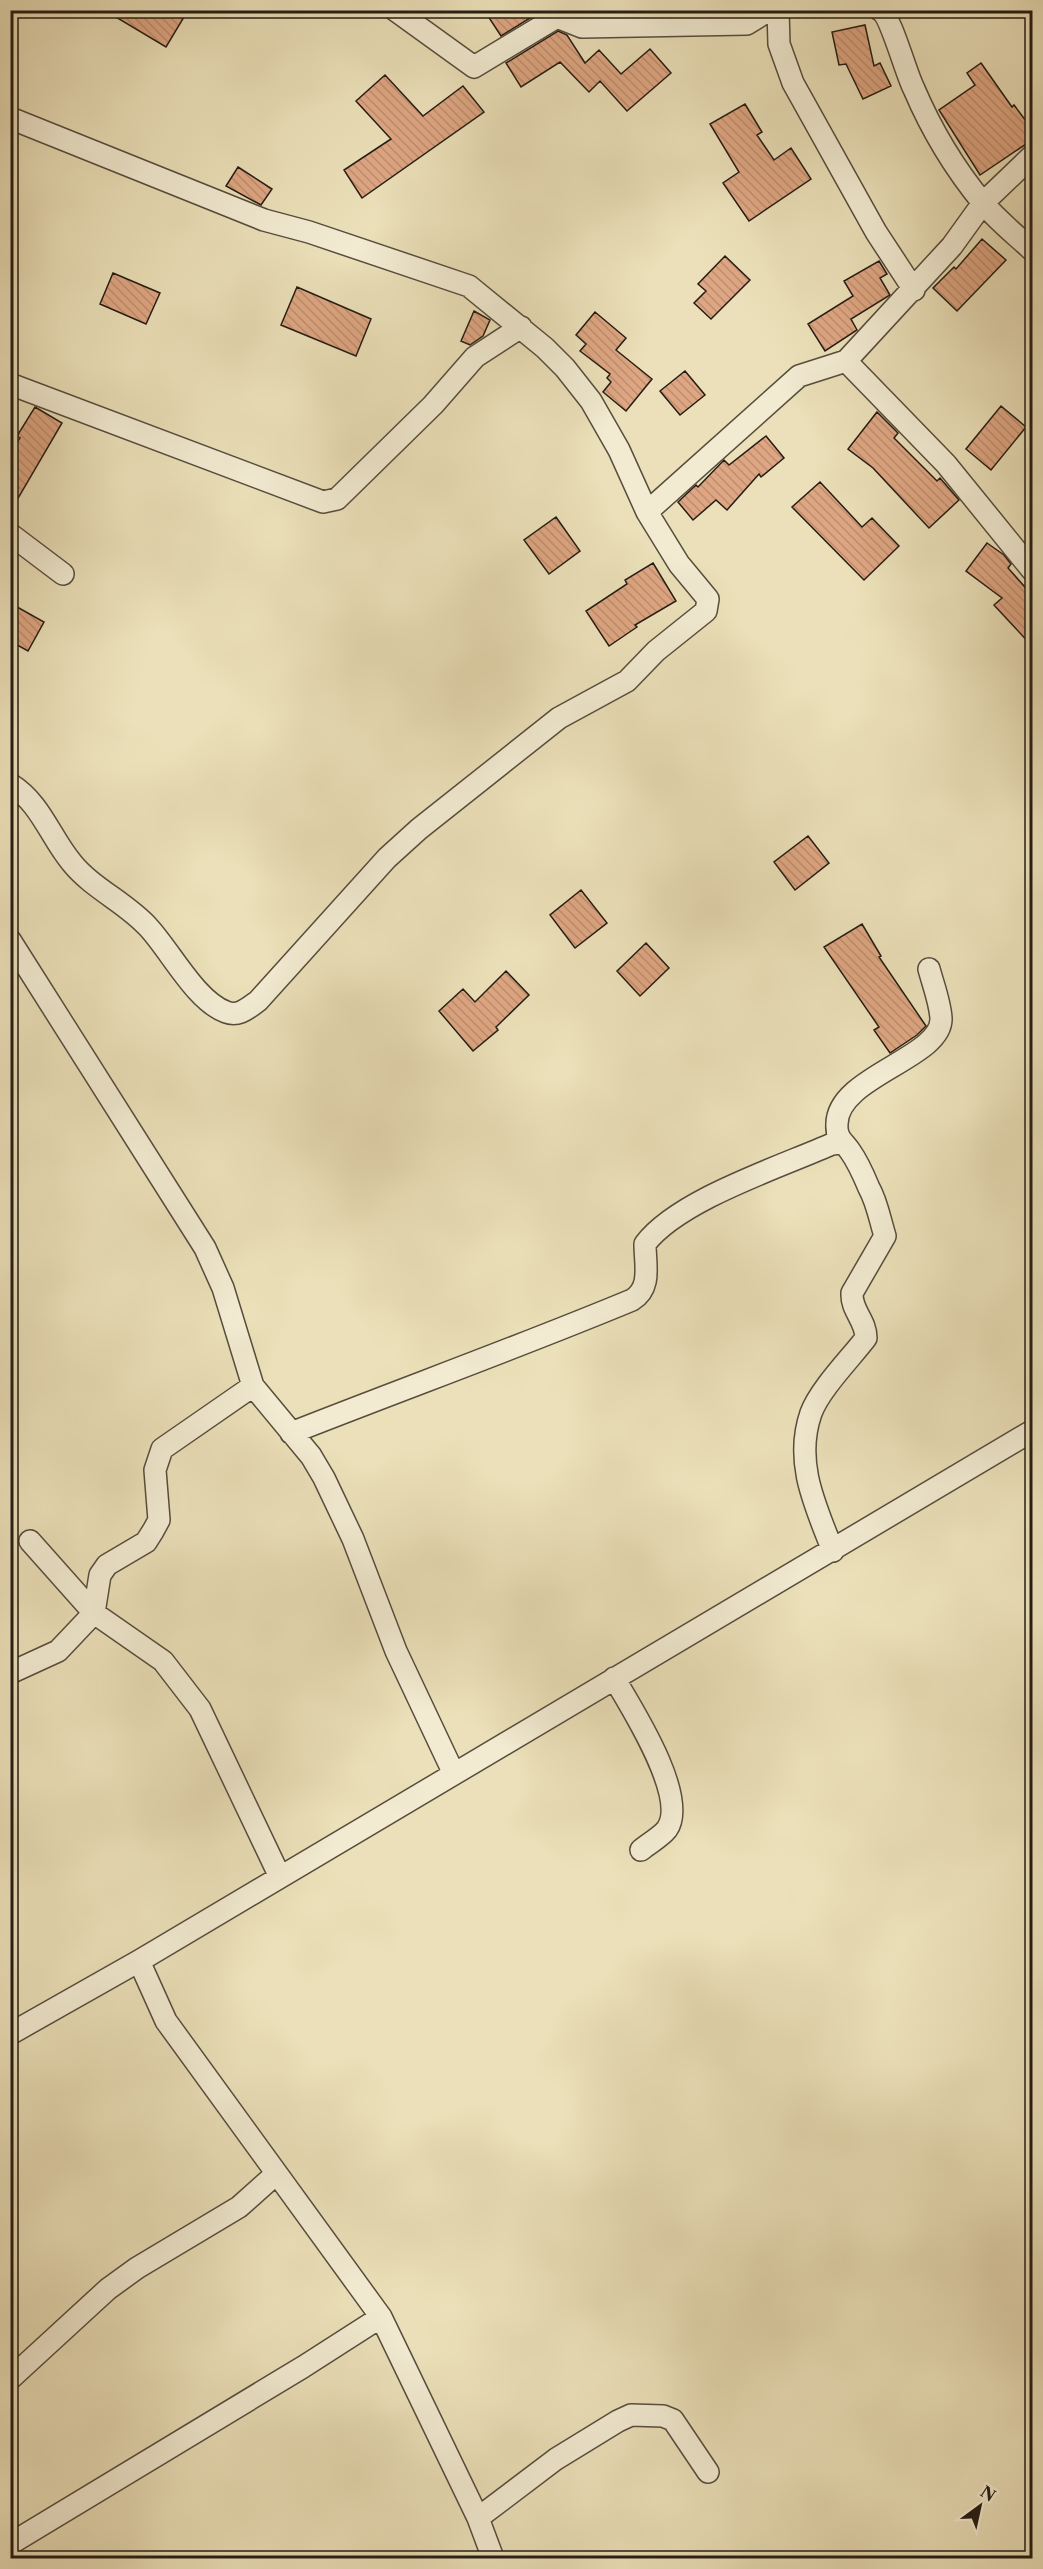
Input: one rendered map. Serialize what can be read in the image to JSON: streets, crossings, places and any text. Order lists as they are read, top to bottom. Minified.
{"north":"top right"}
